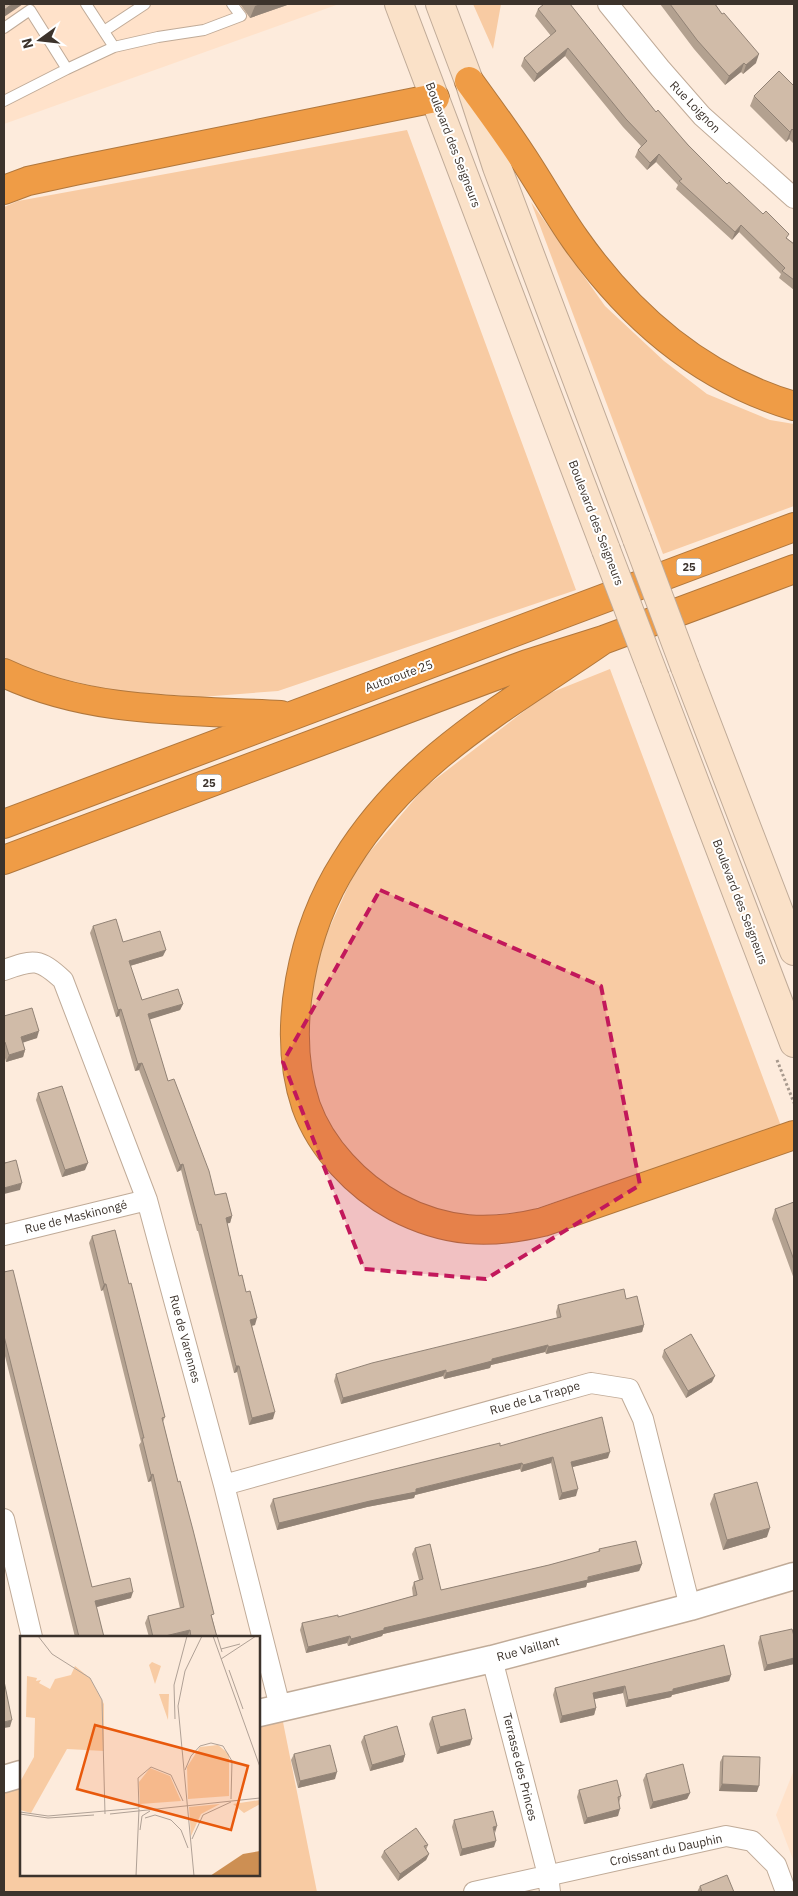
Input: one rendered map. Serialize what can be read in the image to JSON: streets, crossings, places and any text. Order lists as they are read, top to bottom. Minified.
{"streets":{"highway":["25","Autoroute 25"],"main road":["Boulevard des Seigneurs"],"street":["Rue Loignon","Rue de Maskinongé","Rue de Varennes","Rue de La Trappe","Rue Vaillant","Terrasse des Princes","Croissant du Dauphin"]},"crossings":[["Rue de Maskinongé","Rue de Varennes"],["Rue de Varennes","Rue de La Trappe"],["Rue de Varennes","Rue Vaillant"],["Rue de La Trappe","Rue Vaillant"],["Rue Vaillant","Terrasse des Princes"],["Terrasse des Princes","Croissant du Dauphin"]],"north":"left"}
